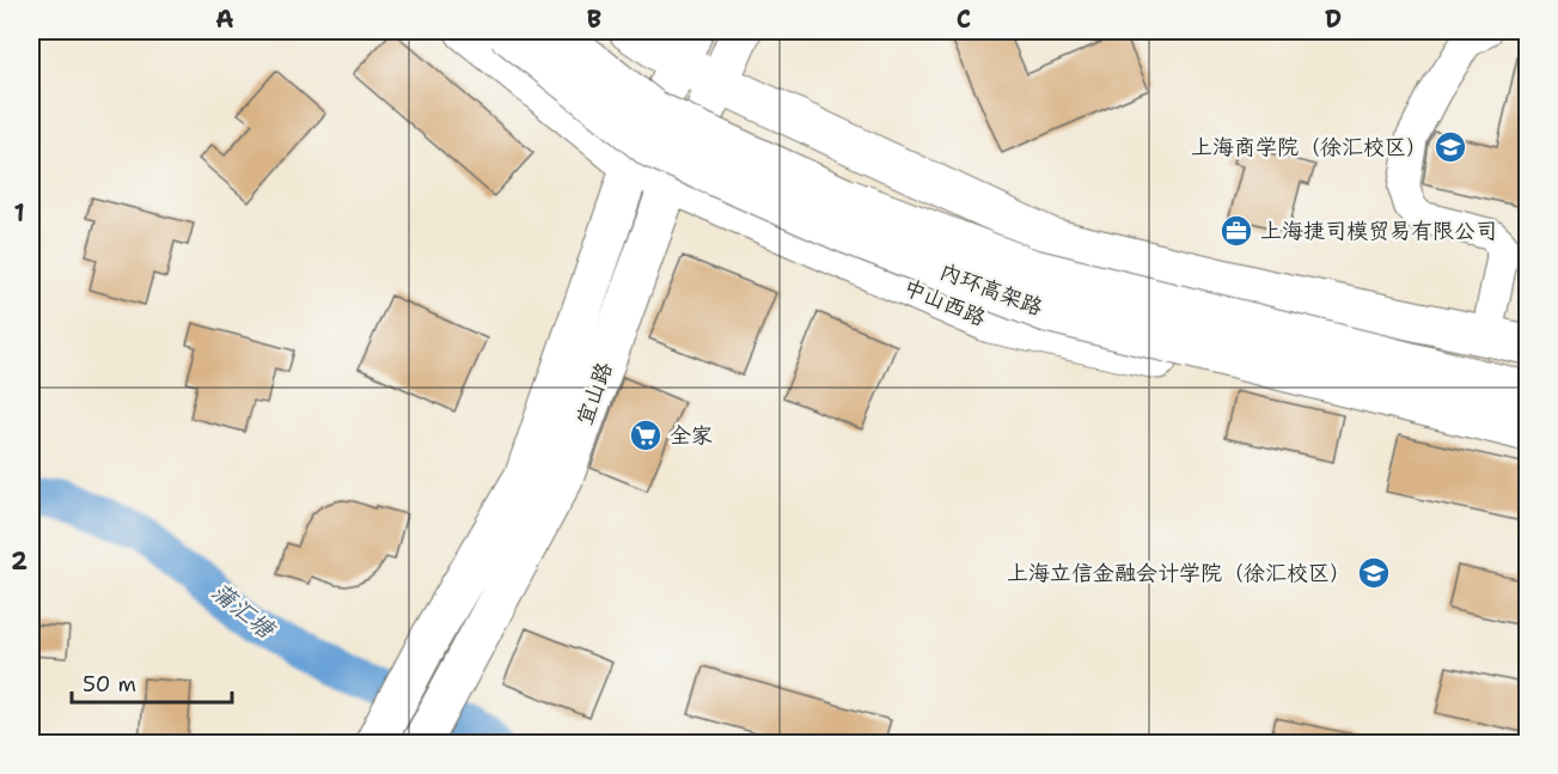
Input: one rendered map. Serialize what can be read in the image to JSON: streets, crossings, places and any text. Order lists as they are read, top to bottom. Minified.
{"streets":{"main road":["内环高架路","中山西路","宜山路"]},"crossings":[["中山西路","宜山路"]],"water":["蒲汇塘"],"places":{"school or university":["上海商学院（徐汇校区）","上海立信金融会计学院（徐汇校区）"],"office":["上海捷司模贸易有限公司"],"supermarket":["全家"]},"scale_bar":"50 m","grid":{"columns":["A","B","C","D"],"rows":["1","2"]}}
